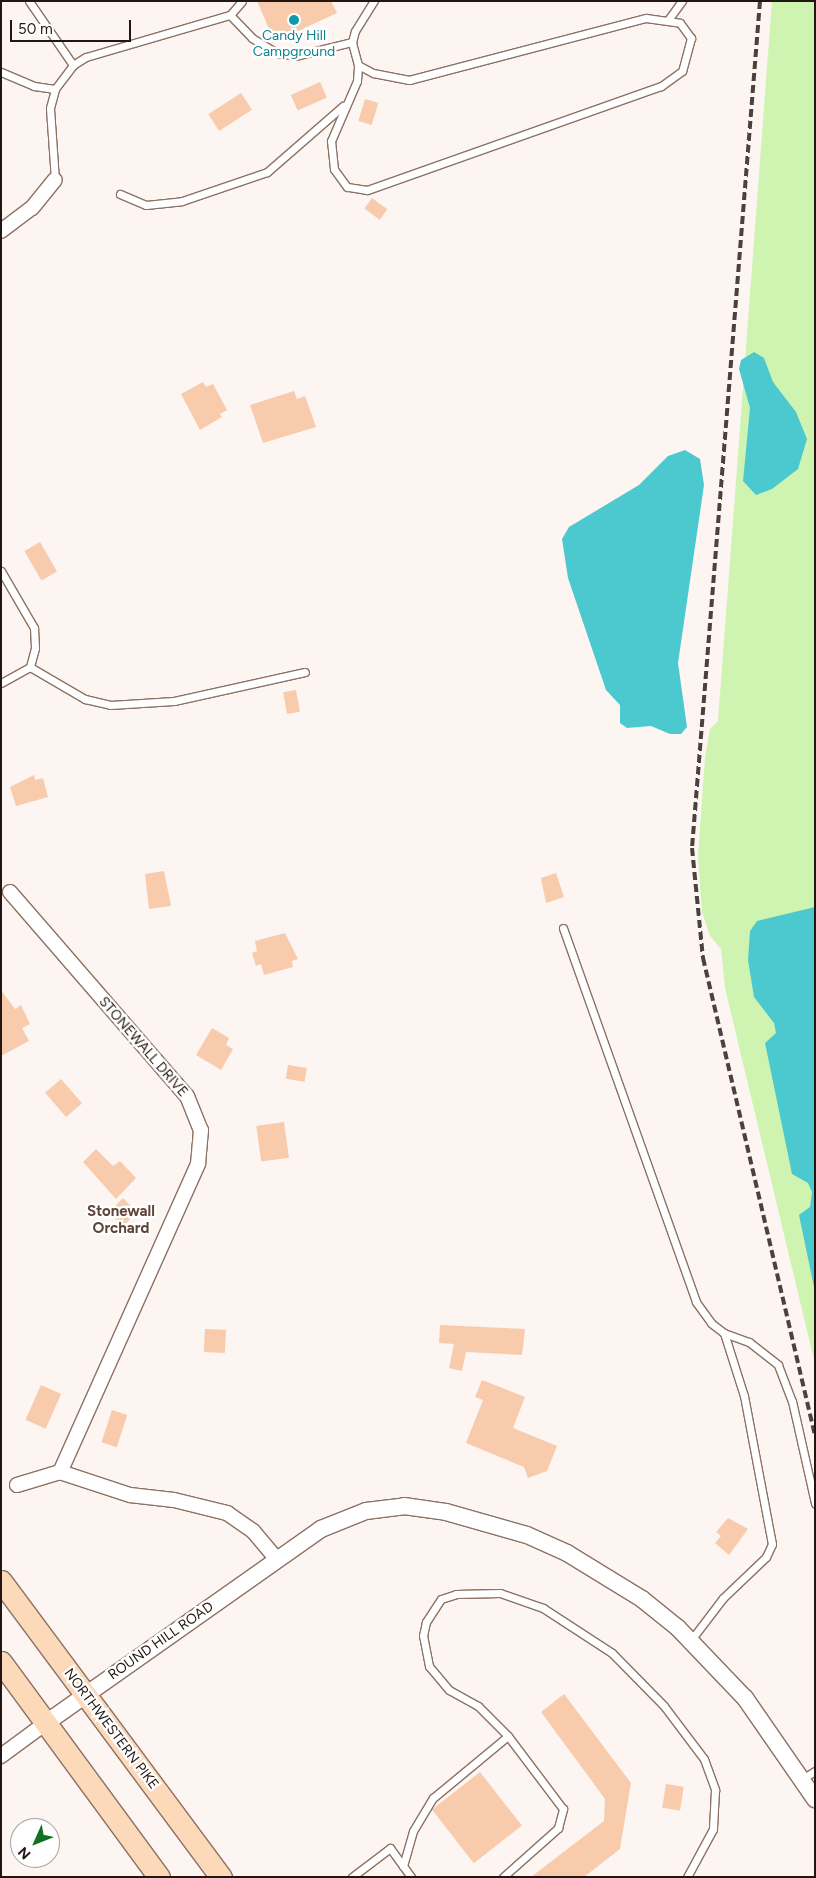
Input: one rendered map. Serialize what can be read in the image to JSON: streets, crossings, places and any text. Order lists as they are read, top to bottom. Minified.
{"streets":{"main road":["NORTHWESTERN PIKE"],"street":["STONEWALL DRIVE","ROUND HILL ROAD"]},"crossings":[["ROUND HILL ROAD","NORTHWESTERN PIKE"]],"districts":["Stonewall Orchard"],"places":["Candy Hill Campground"],"scale_bar":"50 m","north":"bottom left"}
